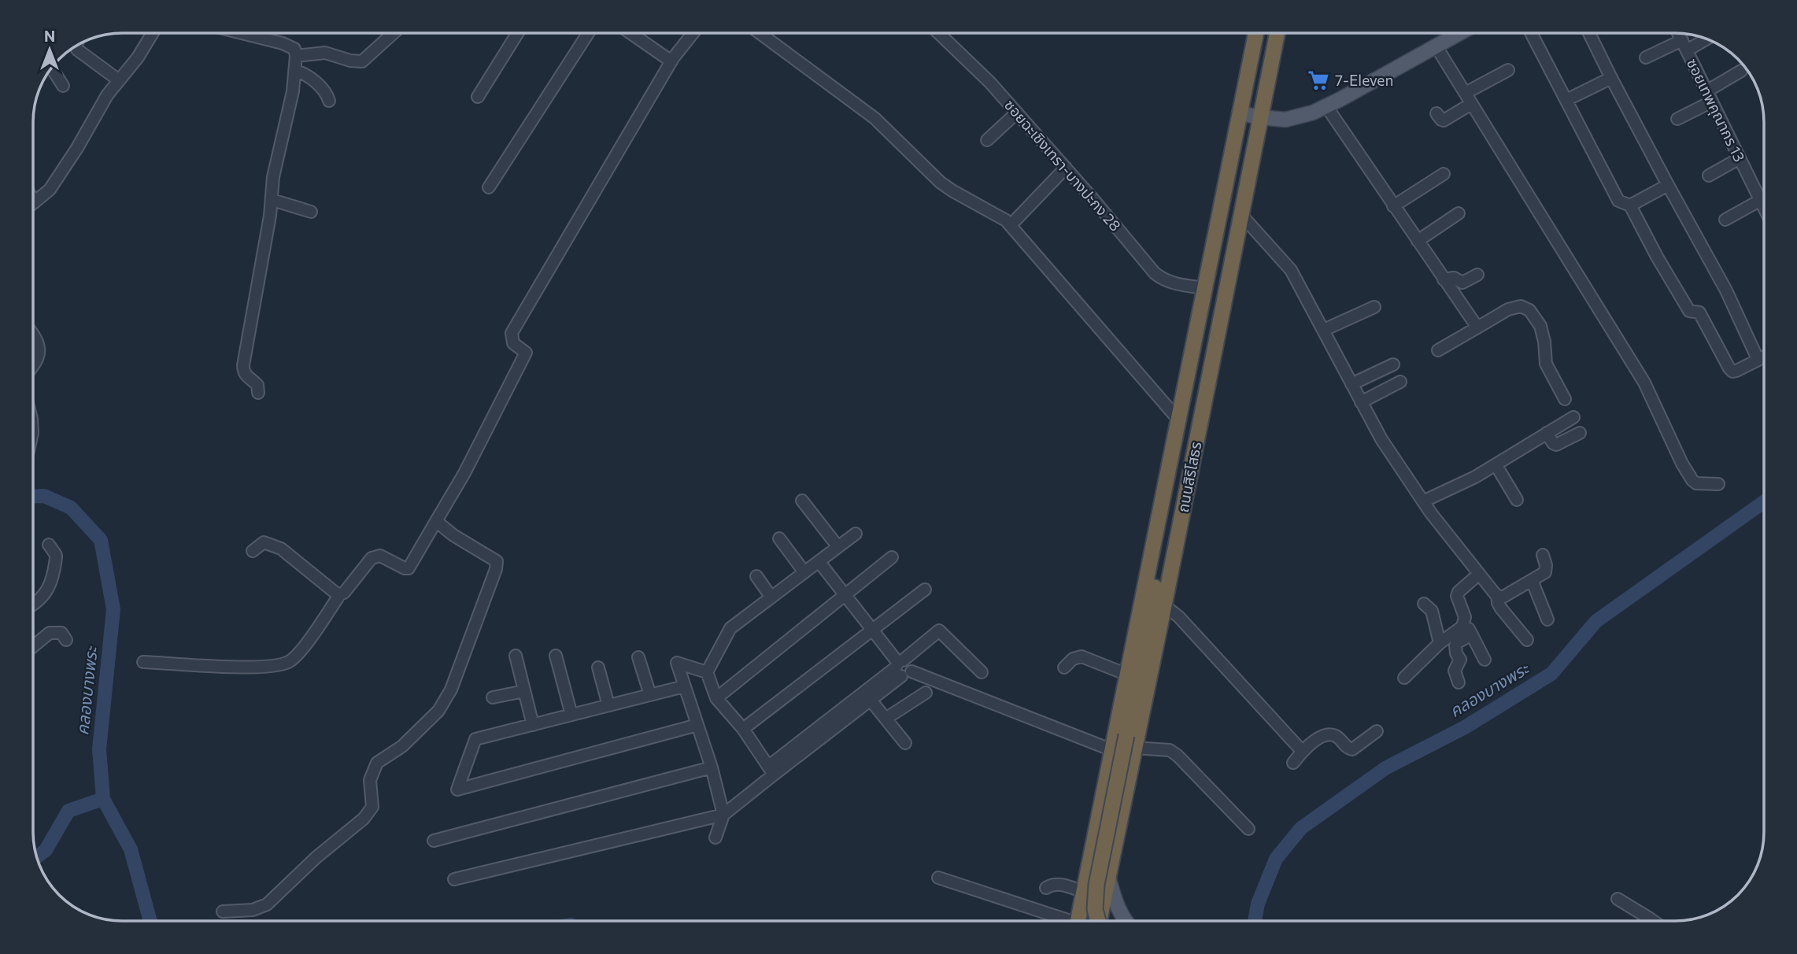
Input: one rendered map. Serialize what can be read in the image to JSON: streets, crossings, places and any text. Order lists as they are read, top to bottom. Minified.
{"streets":{"highway":["ถนนสิริโสธร"],"street":["ซอยเทพคุณากร 13","ซอยฉะเชิงเทรา-บางปะกง 28"]},"crossings":[["ซอยฉะเชิงเทรา-บางปะกง 28","ถนนสิริโสธร"]],"water":["คลองบางพระ"],"places":{"supermarket":["7-Eleven"]},"north":"top"}
